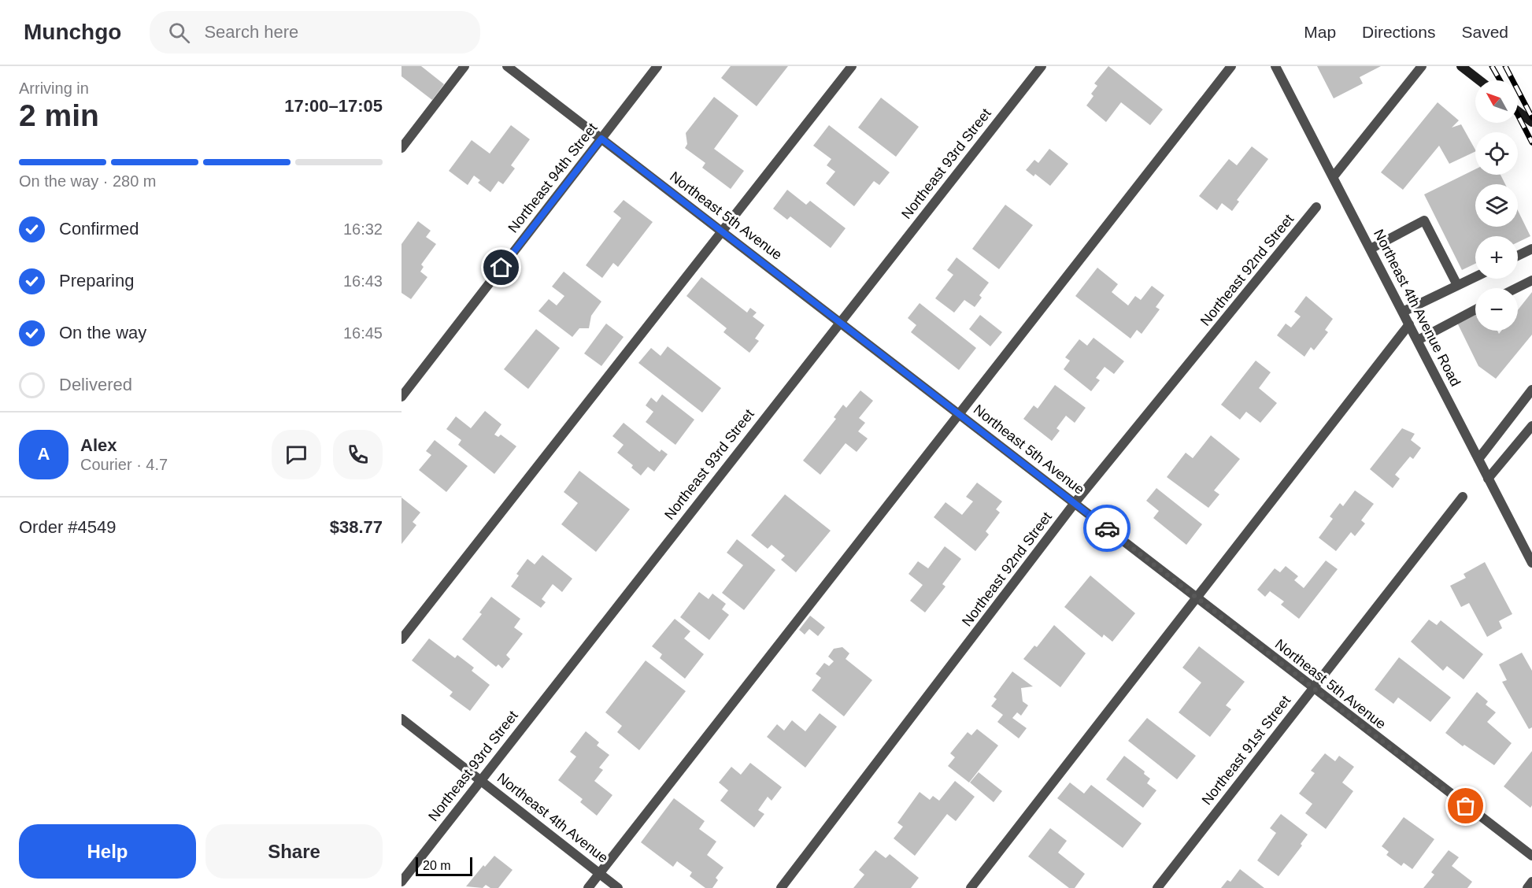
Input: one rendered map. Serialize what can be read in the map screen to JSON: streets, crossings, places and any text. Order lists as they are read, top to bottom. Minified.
{"streets":{"street":["Northeast 93rd Street","Northeast 94th Street","Northeast 5th Avenue","Northeast 92nd Street","Northeast 4th Avenue Road","Northeast 91st Street","Northeast 4th Avenue"]},"crossings":[["Northeast 93rd Street","Northeast 5th Avenue"],["Northeast 93rd Street","Northeast 4th Avenue"],["Northeast 94th Street","Northeast 5th Avenue"],["Northeast 5th Avenue","Northeast 92nd Street"],["Northeast 5th Avenue","Northeast 91st Street"]],"scale_bar":"20 m","north":"top left","page":{"header":"Munchgo","search":"Search here","nav":["Map","Directions","Saved"],"heading":["2 min","Arriving in","17:00–17:05"],"panel":["Alex","Courier · 4.7","Order #4549","$38.77"],"map_buttons":["+","−"],"bar":"On the way · 280 m","list":[["Confirmed","16:32"],["Preparing","16:43"],["On the way","16:45"],"Delivered"],"round":"A","buttons":["Help","Share"],"scale":"20 m"}}
